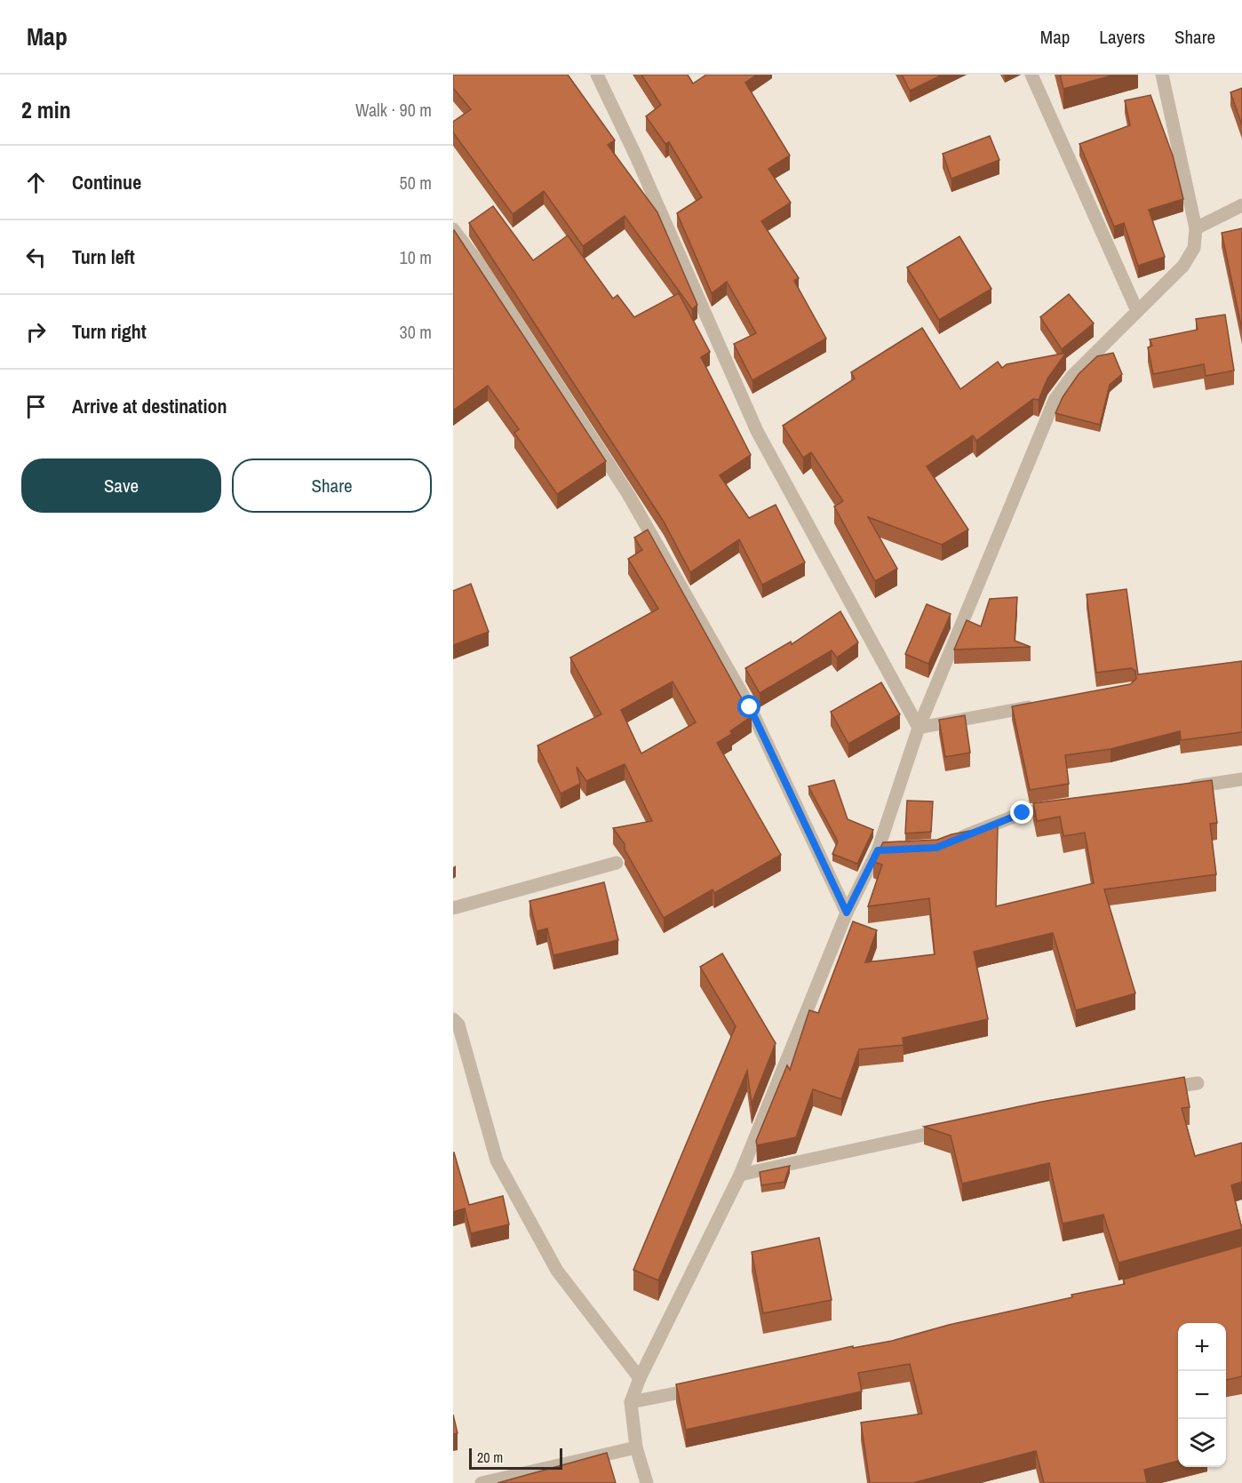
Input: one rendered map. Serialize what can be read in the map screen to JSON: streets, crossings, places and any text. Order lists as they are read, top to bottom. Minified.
{"scale_bar":"20 m","page":{"header":"Map","nav":["Map","Layers","Share"],"heading":["2 min","Walk · 90 m"],"list":[["Continue","50 m"],["Turn left","10 m"],["Turn right","30 m"],"Arrive at destination"],"buttons":["Save","Share"],"map_buttons":["+","−"],"scale":"20 m"}}
